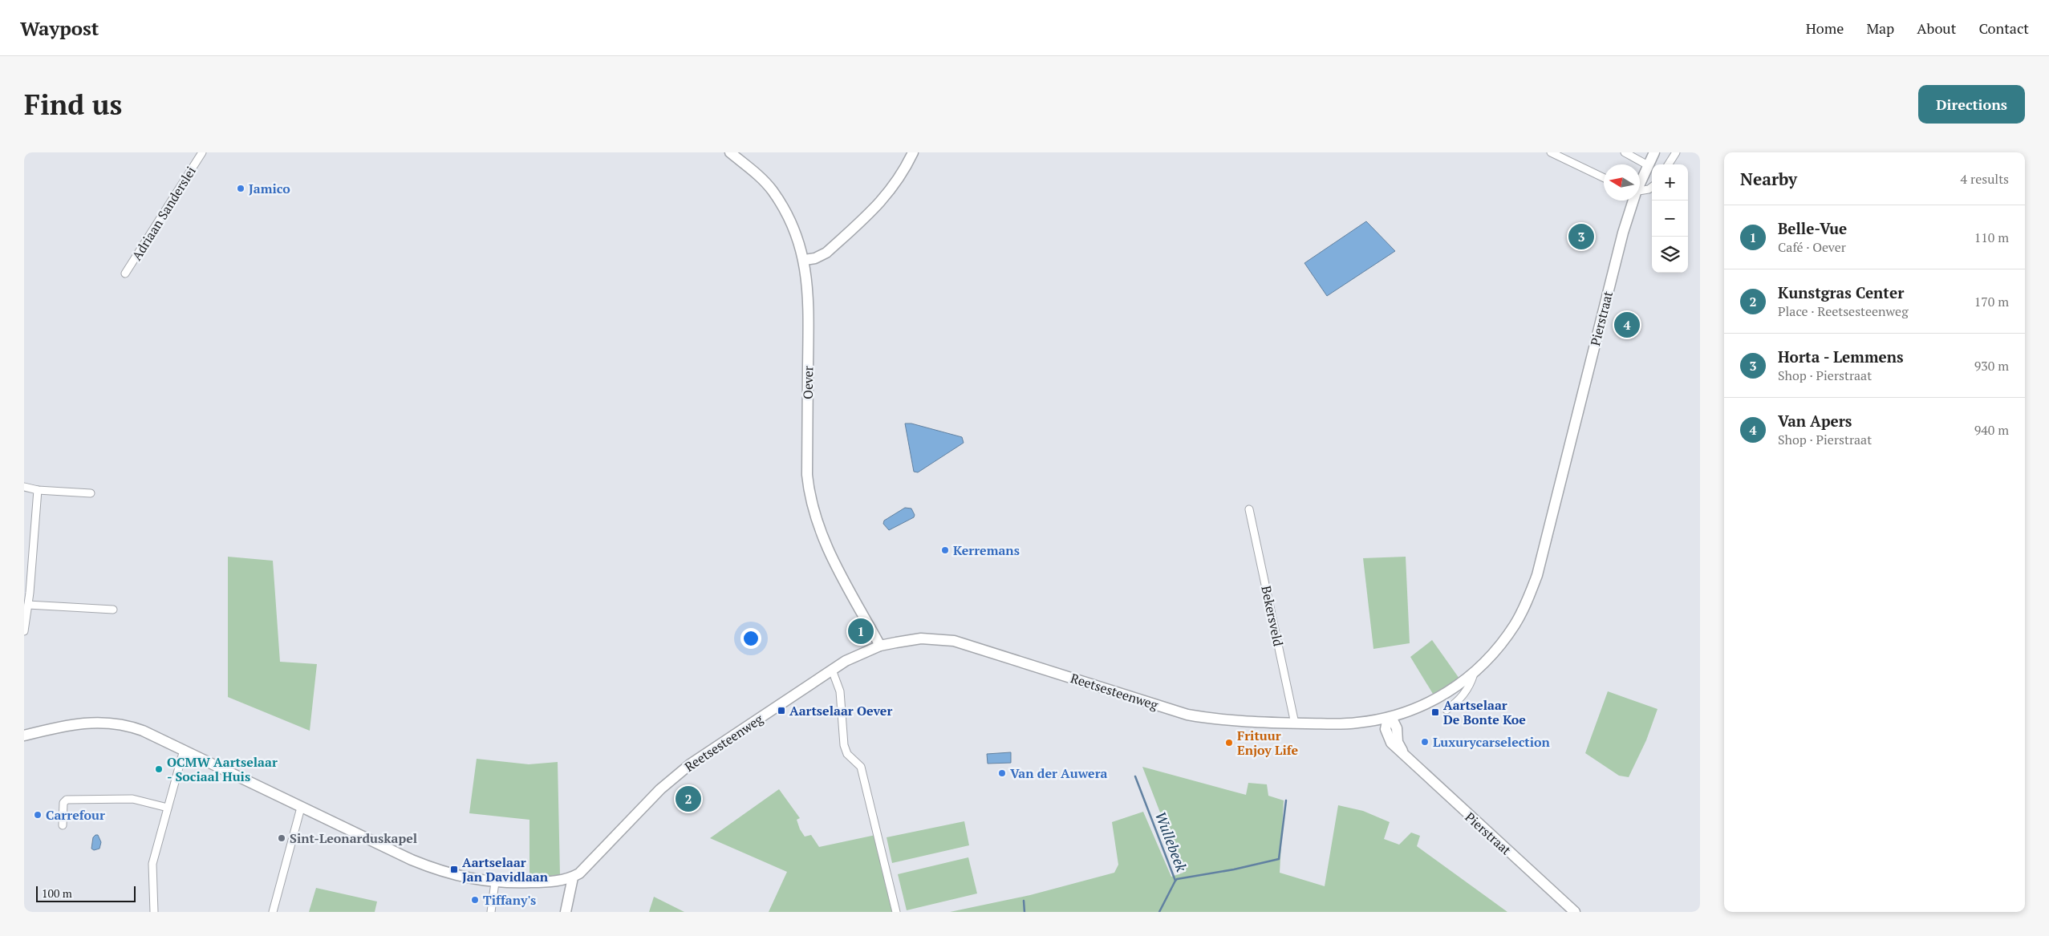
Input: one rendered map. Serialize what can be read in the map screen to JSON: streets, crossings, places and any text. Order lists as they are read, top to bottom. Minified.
{"streets":{"street":["Adriaan Sanderslei","Pierstraat","Oever","Bekersveld","Reetsesteenweg"]},"crossings":[["Pierstraat","Reetsesteenweg"],["Oever","Reetsesteenweg"],["Bekersveld","Reetsesteenweg"]],"water":["Wullebeek"],"places":{"other":["Jamico","Kerremans","Luxurycarselection","Frituur Enjoy Life","OCMW Aartselaar - Sociaal Huis","Van der Auwera","Carrefour","Sint-Leonarduskapel","Tiffany's"],"transit":["Aartselaar Oever","Aartselaar De Bonte Koe","Aartselaar Jan Davidlaan"]},"scale_bar":"100 m","north":"left","page":{"header":"Waypost","nav":["Home","Map","About","Contact"],"buttons":"Directions","title":"Find us","heading":["Nearby","4 results"],"map_buttons":["+","−"],"list":[{"mark":"1","name":"Belle-Vue","note":"Café · Oever","value":"110 m"},{"mark":"2","name":"Kunstgras Center","note":"Place · Reetsesteenweg","value":"170 m"},{"mark":"3","name":"Horta - Lemmens","note":"Shop · Pierstraat","value":"930 m"},{"mark":"4","name":"Van Apers","note":"Shop · Pierstraat","value":"940 m"}],"pins":["3","4","1","2"],"scale":"100 m"}}
